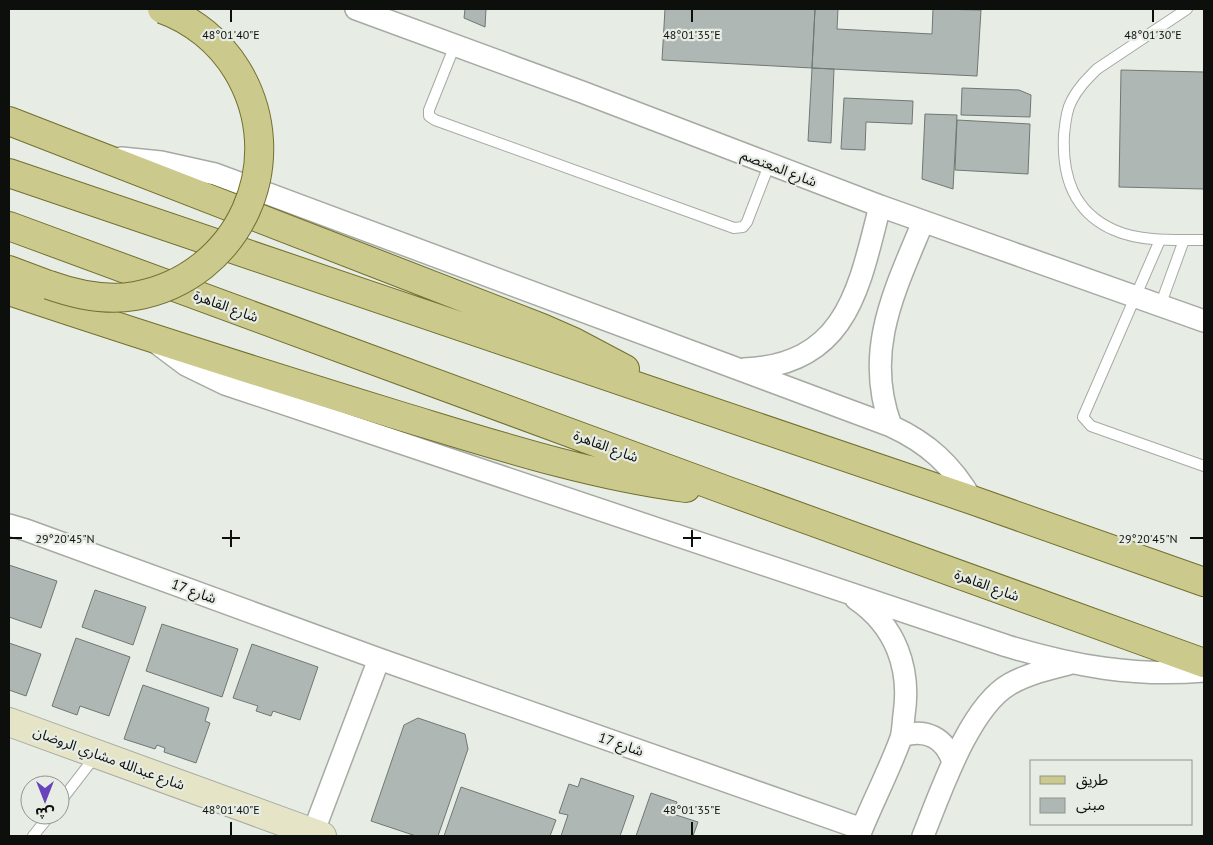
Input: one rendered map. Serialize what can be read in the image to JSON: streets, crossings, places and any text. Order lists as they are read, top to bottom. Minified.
{"streets":{"main road":["شارع القاهرة"],"street":["شارع المعتصم","شارع 17","شارع عبدالله مشاري الروضان"]},"legend":["طريق","مبنى"],"north":"bottom","coordinates":["48°01'40\"E","48°01'35\"E","48°01'30\"E","29°20'45\"N"]}
